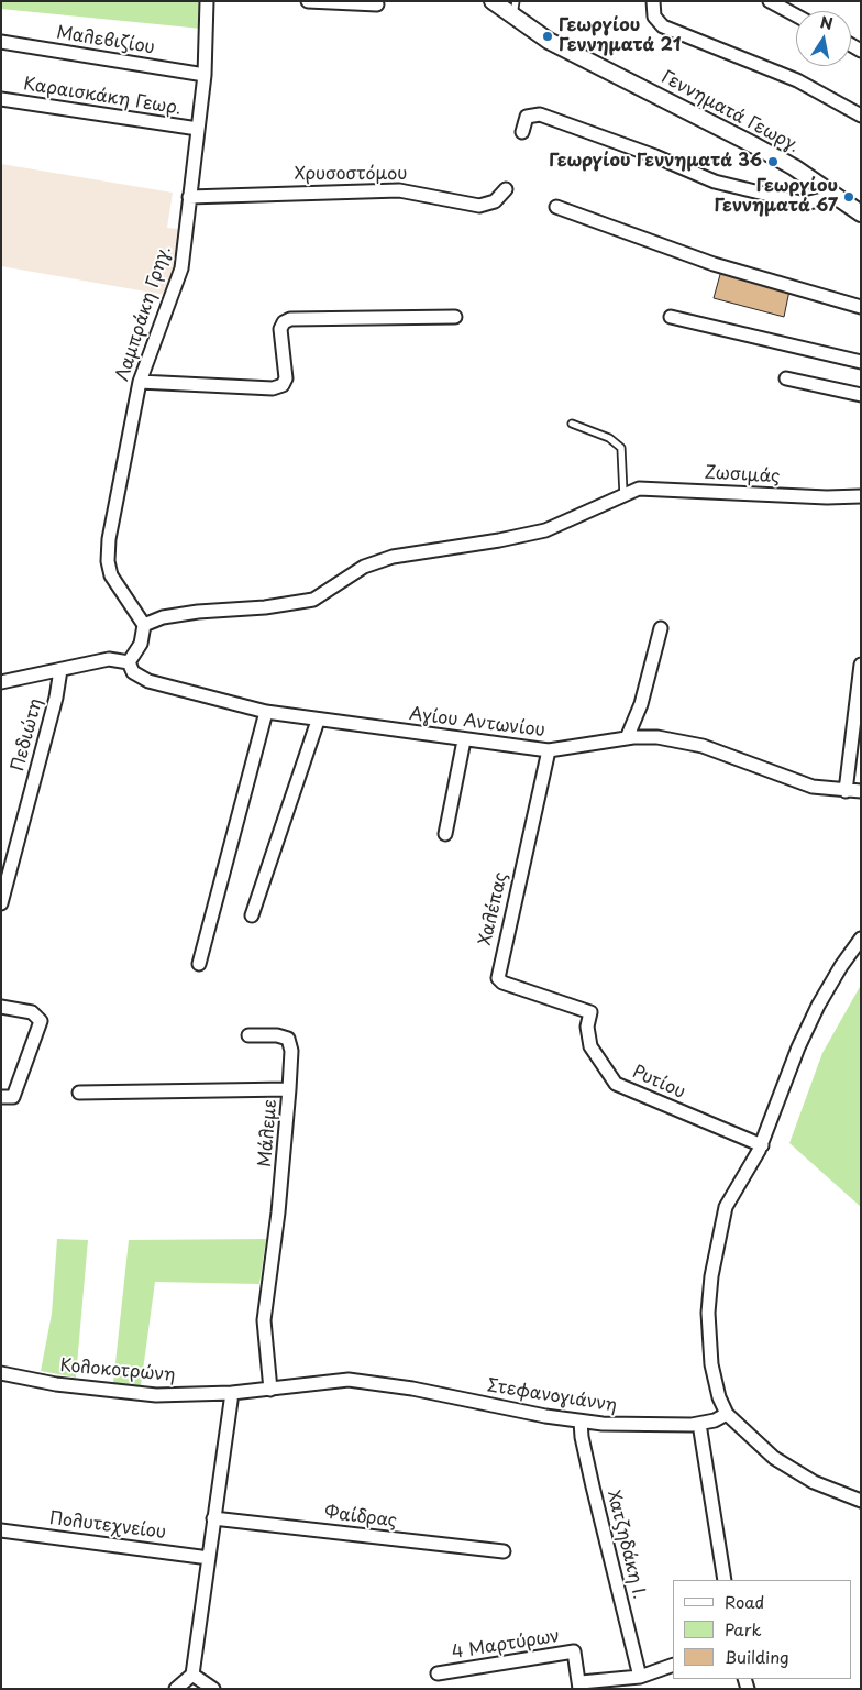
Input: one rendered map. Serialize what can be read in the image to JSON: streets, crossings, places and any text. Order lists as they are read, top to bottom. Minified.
{"streets":{"street":["Μαλεβιζίου","Καραισκάκη Γεωρ.","Γεννηματά Γεωργ.","Χρυσοστόμου","Λαμπράκη Γρηγ.","Ζωσιμάς","Αγίου Αντωνίου","Πεδιώτη","Χαλέπας","Ρυτίου","Μάλεμε","Κολοκοτρώνη","Στεφανογιάννη","Φαίδρας","Πολυτεχνείου","Χατζηδάκη Ι.","4 Μαρτύρων"]},"crossings":[["Μαλεβιζίου","Λαμπράκη Γρηγ."],["Καραισκάκη Γεωρ.","Λαμπράκη Γρηγ."],["Χρυσοστόμου","Λαμπράκη Γρηγ."],["Λαμπράκη Γρηγ.","Ζωσιμάς"],["Αγίου Αντωνίου","Χαλέπας"],["Χαλέπας","Ρυτίου"],["Μάλεμε","Στεφανογιάννη"],["Κολοκοτρώνη","Στεφανογιάννη"],["Στεφανογιάννη","Χατζηδάκη Ι."]],"places":["Γεωργίου Γεννηματά 21","Γεωργίου Γεννηματά 36","Γεωργίου Γεννηματά 67"],"legend":["Road","Park","Building"],"north":"top"}
